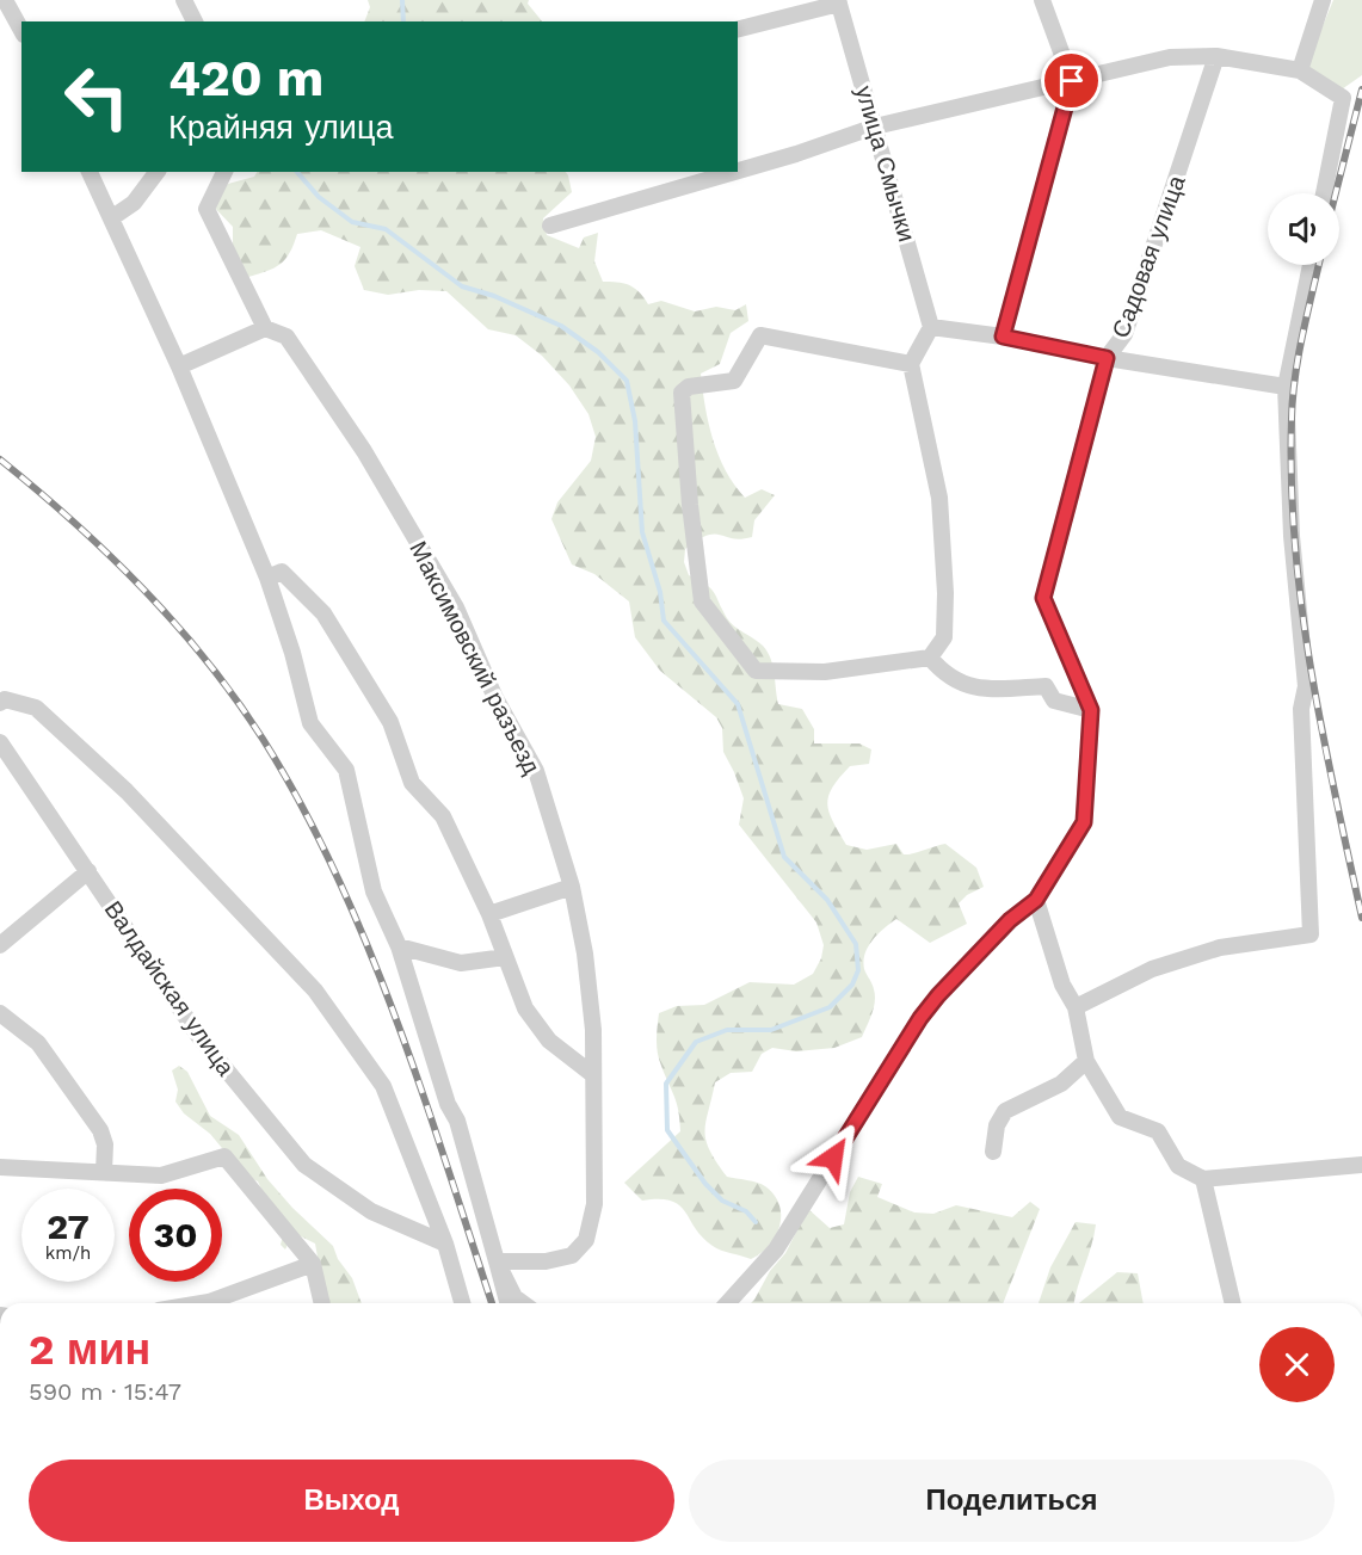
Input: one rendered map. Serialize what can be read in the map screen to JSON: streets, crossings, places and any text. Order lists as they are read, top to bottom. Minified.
{"streets":{"street":["улица Смычки","Садовая улица","Максимовский разъезд","Валдайская улица"]},"page":{"turn":["420 m","Крайняя улица"],"speed":"27 km/h","limit":"30","heading":["2 мин","590 m · 15:47"],"buttons":["Выход","Поделиться"]}}
